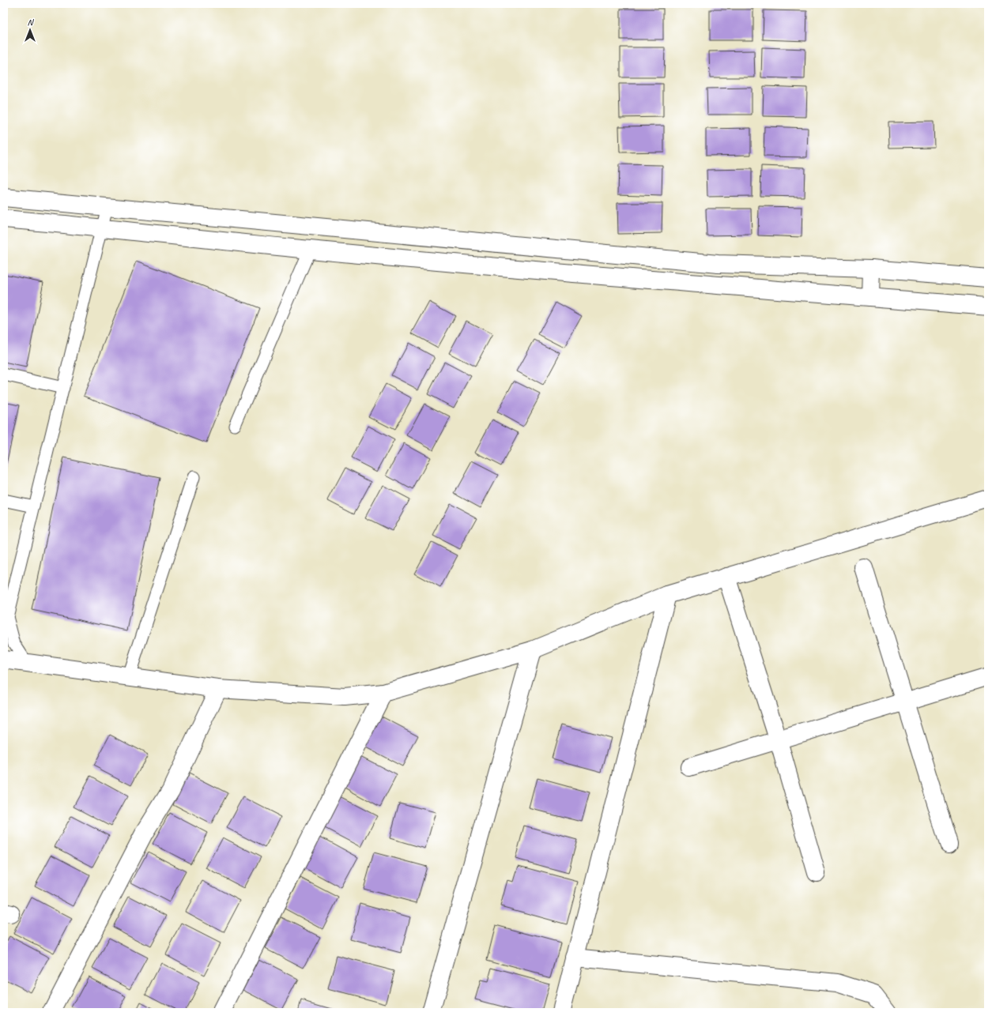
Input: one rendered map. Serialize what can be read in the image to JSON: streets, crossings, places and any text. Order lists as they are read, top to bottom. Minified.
{"north":"top"}
